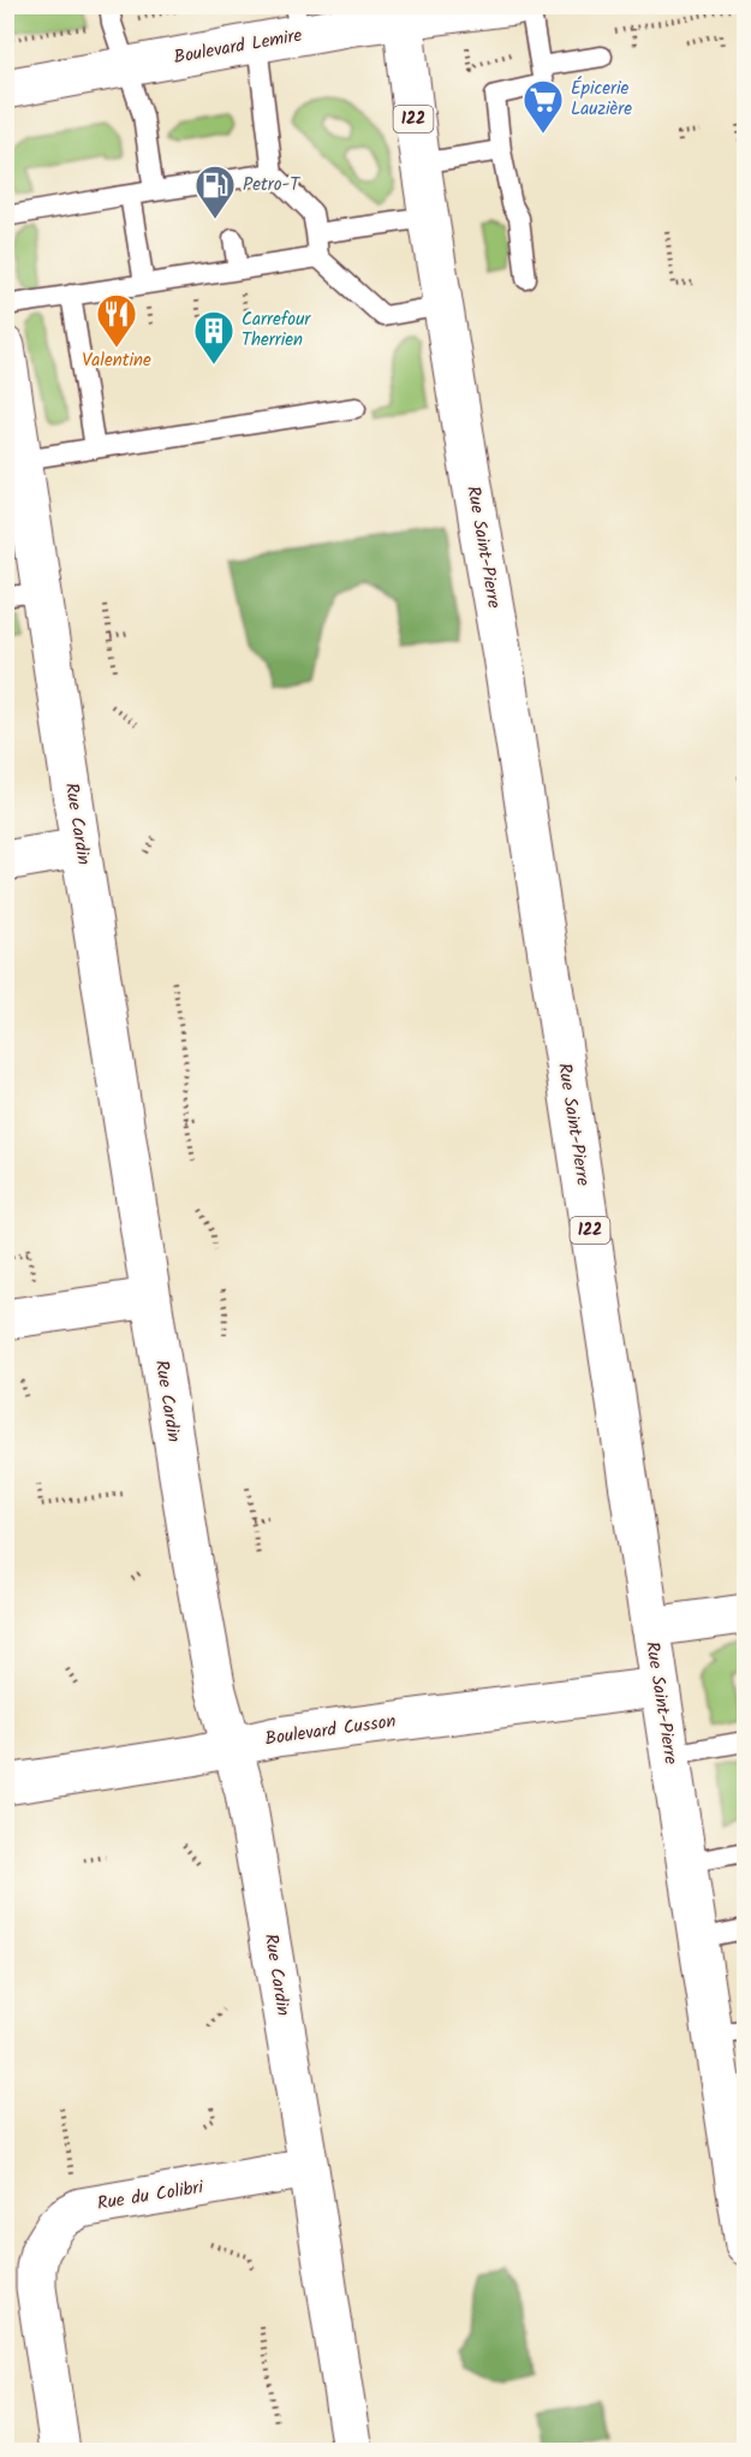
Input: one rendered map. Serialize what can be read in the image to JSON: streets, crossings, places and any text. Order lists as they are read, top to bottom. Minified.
{"streets":{"street":["Boulevard Lemire","122","Rue Saint-Pierre","Rue Cardin","Boulevard Cusson","Rue du Colibri"]},"crossings":[["Boulevard Lemire","Rue Saint-Pierre"],["Rue Saint-Pierre","Boulevard Cusson"],["Rue Cardin","Boulevard Cusson"],["Rue Cardin","Rue du Colibri"]],"places":{"supermarket":["Épicerie Lauzière"],"fuel station":["Petro-T"],"restaurant":["Valentine"],"building":["Carrefour Therrien"]}}
